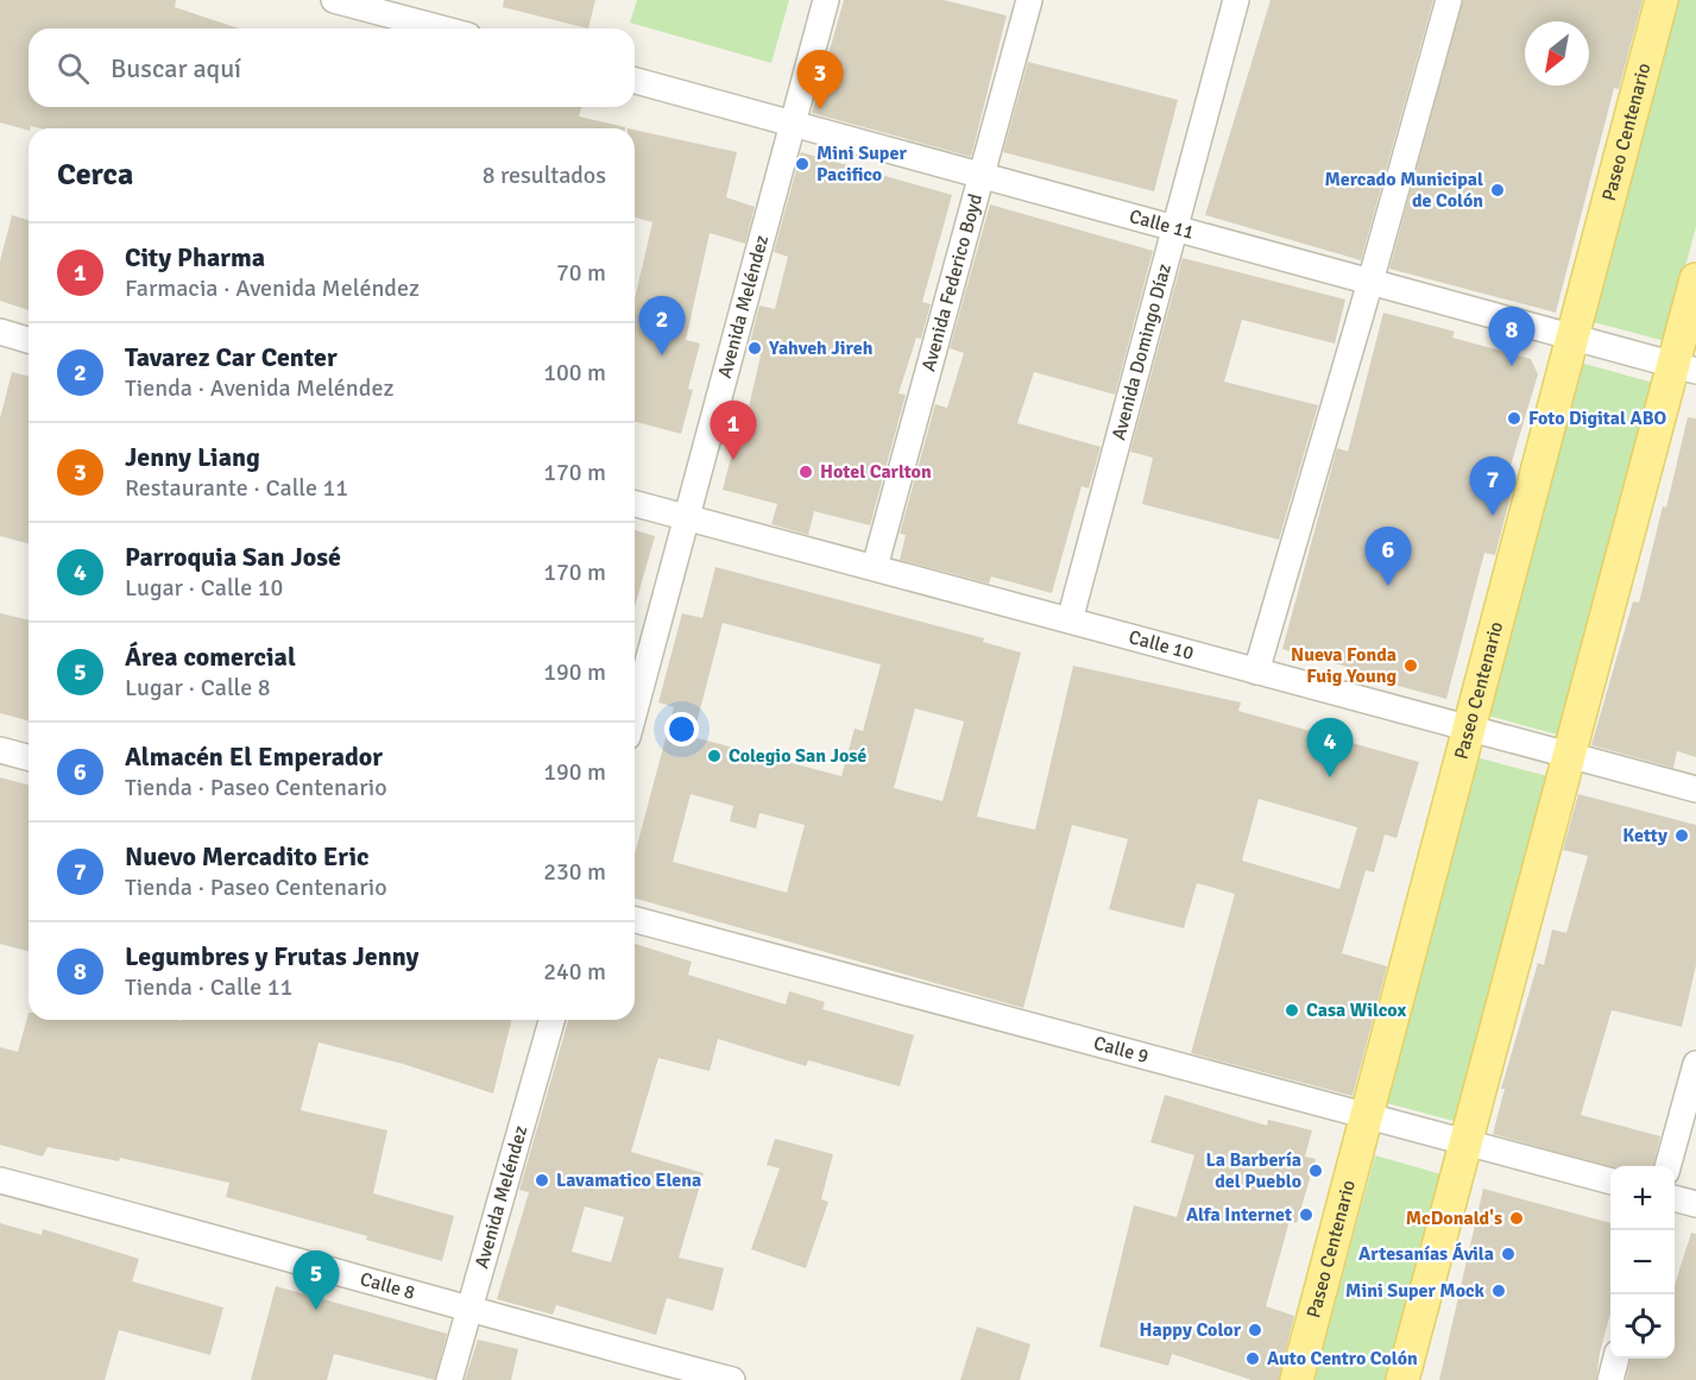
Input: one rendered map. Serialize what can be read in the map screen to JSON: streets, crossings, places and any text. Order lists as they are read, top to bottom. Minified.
{"streets":{"main road":["Paseo Centenario"],"street":["Calle 11","Avenida Federico Boyd","Avenida Meléndez","Avenida Domingo Díaz","Calle 10","Calle 9","Calle 8"]},"crossings":[["Paseo Centenario","Calle 11"],["Paseo Centenario","Calle 10"],["Paseo Centenario","Calle 9"],["Calle 11","Avenida Federico Boyd"],["Calle 11","Avenida Meléndez"],["Calle 11","Avenida Domingo Díaz"],["Avenida Federico Boyd","Calle 10"],["Avenida Meléndez","Calle 10"],["Avenida Meléndez","Calle 8"],["Avenida Domingo Díaz","Calle 10"]],"places":["Mini Super Pacifico","Mercado Municipal de Colón","Yahveh Jireh","Foto Digital ABO","Hotel Carlton","Nueva Fonda Fuig Young","Colegio San José","Ketty","Casa Wilcox","La Barbería del Pueblo","Lavamatico Elena","Alfa Internet","McDonald's","Artesanías Ávila","Mini Super Mock","Happy Color","Auto Centro Colón"],"north":"bottom left","page":{"search":"Buscar aquí","pins":["3","2","8","1","7","6","4","5"],"heading":["Cerca","8 resultados"],"list":[{"mark":"1","name":"City Pharma","note":"Farmacia · Avenida Meléndez","value":"70 m"},{"mark":"2","name":"Tavarez Car Center","note":"Tienda · Avenida Meléndez","value":"100 m"},{"mark":"3","name":"Jenny Liang","note":"Restaurante · Calle 11","value":"170 m"},{"mark":"4","name":"Parroquia San José","note":"Lugar · Calle 10","value":"170 m"},{"mark":"5","name":"Área comercial","note":"Lugar · Calle 8","value":"190 m"},{"mark":"6","name":"Almacén El Emperador","note":"Tienda · Paseo Centenario","value":"190 m"},{"mark":"7","name":"Nuevo Mercadito Eric","note":"Tienda · Paseo Centenario","value":"230 m"},{"mark":"8","name":"Legumbres y Frutas Jenny","note":"Tienda · Calle 11","value":"240 m"}],"map_buttons":["+","−"]}}
